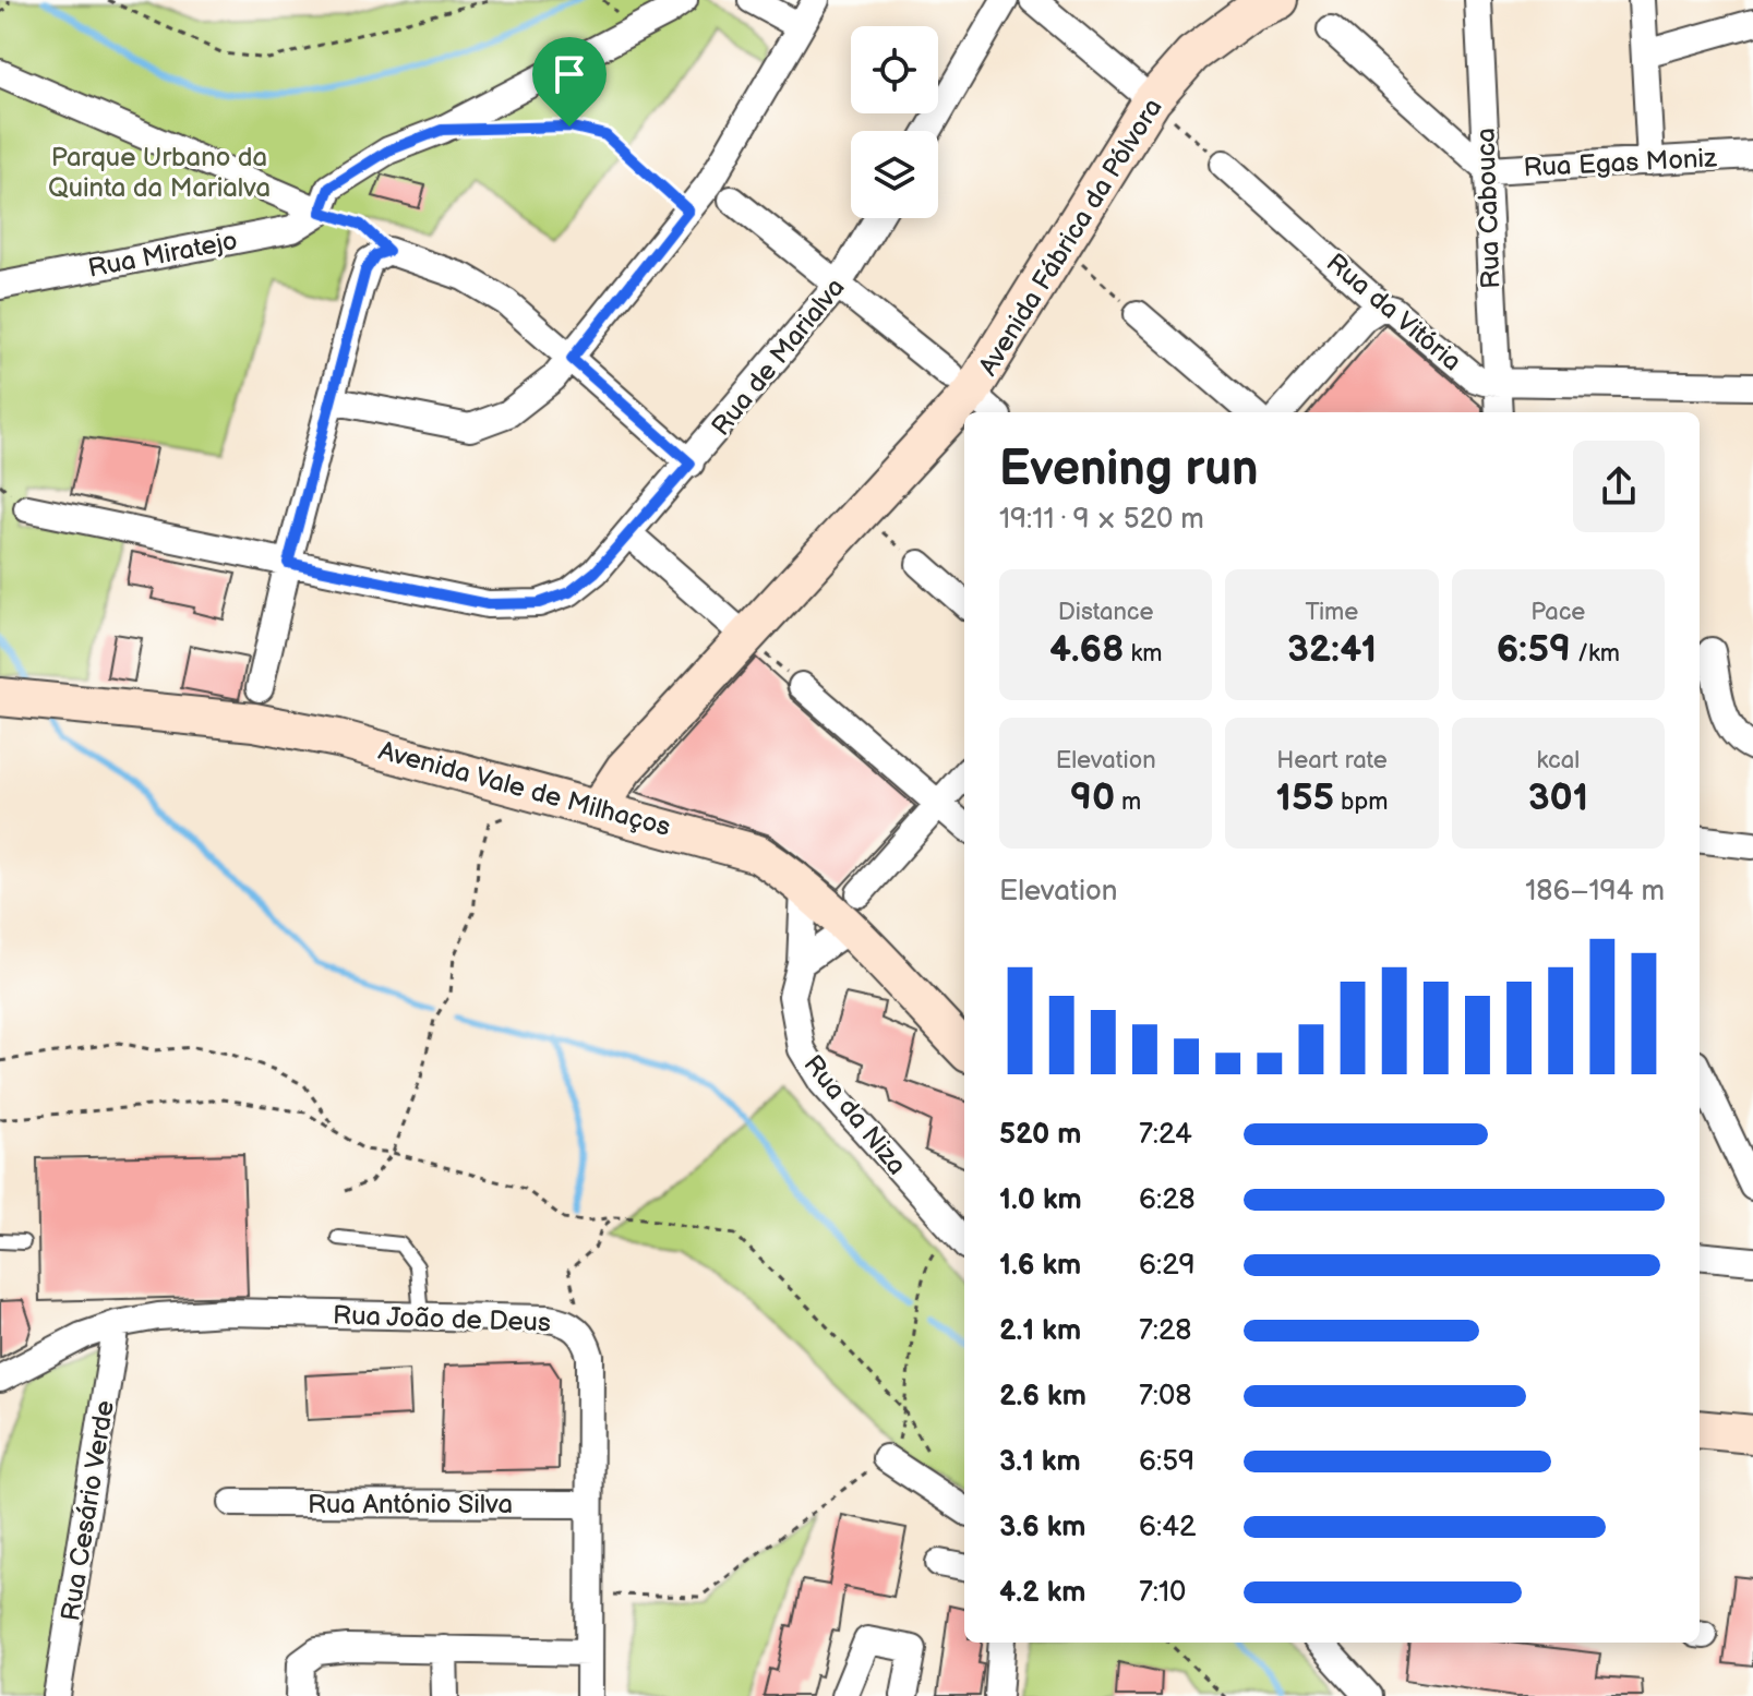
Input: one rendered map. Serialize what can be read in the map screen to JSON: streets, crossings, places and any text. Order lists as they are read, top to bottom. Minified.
{"streets":{"street":["Rua Egas Moniz","Rua Cabouca","Avenida Fábrica da Pólvora","Rua Miratejo","Rua da Vitória","Rua de Marialva","Avenida Vale de Milhaços","Rua da Niza","Rua João de Deus","Rua António Silva","Rua Cesário Verde"]},"crossings":[["Rua Egas Moniz","Rua Cabouca"],["Rua Cabouca","Rua da Vitória"],["Avenida Fábrica da Pólvora","Avenida Vale de Milhaços"],["Avenida Vale de Milhaços","Rua da Niza"],["Rua João de Deus","Rua António Silva"],["Rua João de Deus","Rua Cesário Verde"]],"parks":["Parque Urbano da Quinta da Marialva"],"page":{"heading":["Evening run","19:11 · 9 × 520 m"],"stats":[["Distance","4.68 km"],["Time","32:41"],["Pace","6:59 /km"],["Elevation","90 m"],["Heart rate","155 bpm"],["kcal","301"]],"chart":["Elevation","186–194 m"],"list":[{"name":"520 m","note":"7:24"},{"name":"1.0 km","note":"6:28"},{"name":"1.6 km","note":"6:29"},{"name":"2.1 km","note":"7:28"},{"name":"2.6 km","note":"7:08"},{"name":"3.1 km","note":"6:59"},{"name":"3.6 km","note":"6:42"},{"name":"4.2 km","note":"7:10"}]}}
